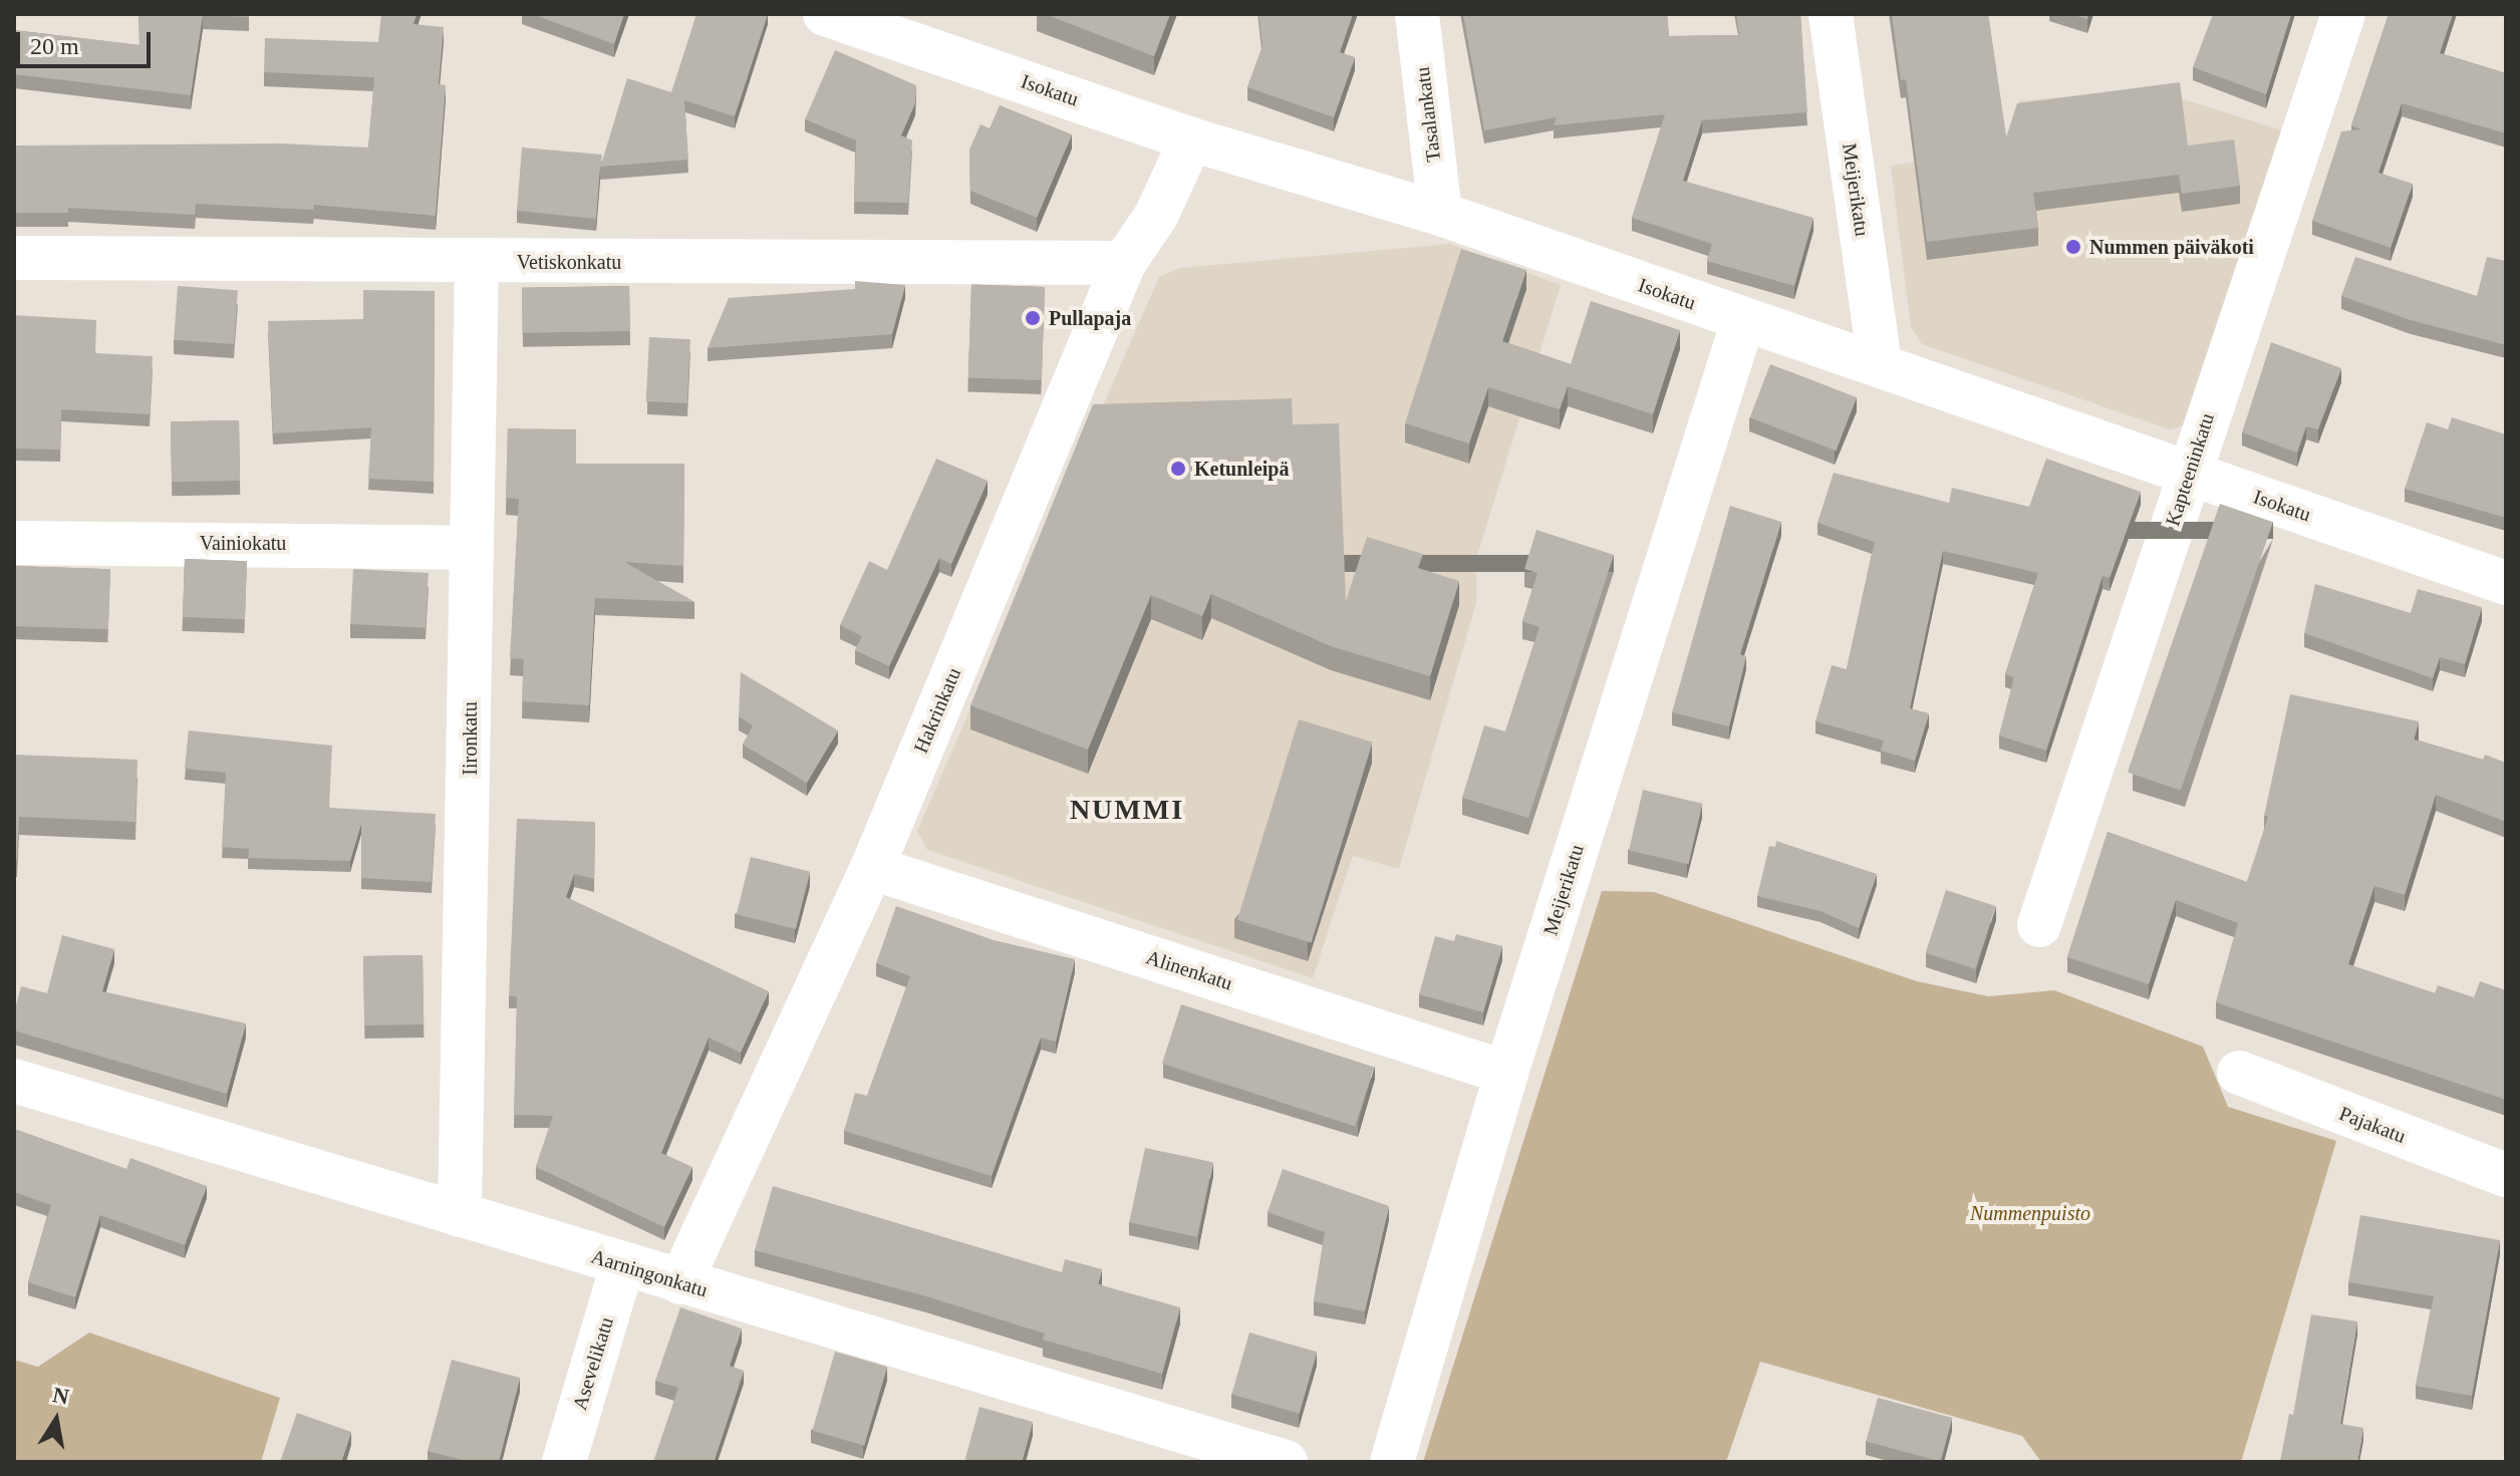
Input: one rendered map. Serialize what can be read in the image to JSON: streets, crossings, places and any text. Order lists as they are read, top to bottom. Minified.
{"streets":{"street":["Isokatu","Tasalankatu","Meijerikatu","Vetiskonkatu","Kapteeninkatu","Vainiokatu","Hakrinkatu","Iironkatu","Alinenkatu","Pajakatu","Aarningonkatu","Asevelikatu"]},"crossings":[["Isokatu","Tasalankatu"],["Isokatu","Meijerikatu"],["Isokatu","Kapteeninkatu"],["Isokatu","Hakrinkatu"],["Meijerikatu","Alinenkatu"],["Vetiskonkatu","Hakrinkatu"],["Vetiskonkatu","Iironkatu"],["Vainiokatu","Iironkatu"],["Hakrinkatu","Alinenkatu"],["Hakrinkatu","Aarningonkatu"],["Iironkatu","Aarningonkatu"],["Aarningonkatu","Asevelikatu"]],"districts":["NUMMI"],"parks":["Nummenpuisto"],"places":["Nummen päiväkoti","Pullapaja","Ketunleipä"],"scale_bar":"20 m","north":"top"}
